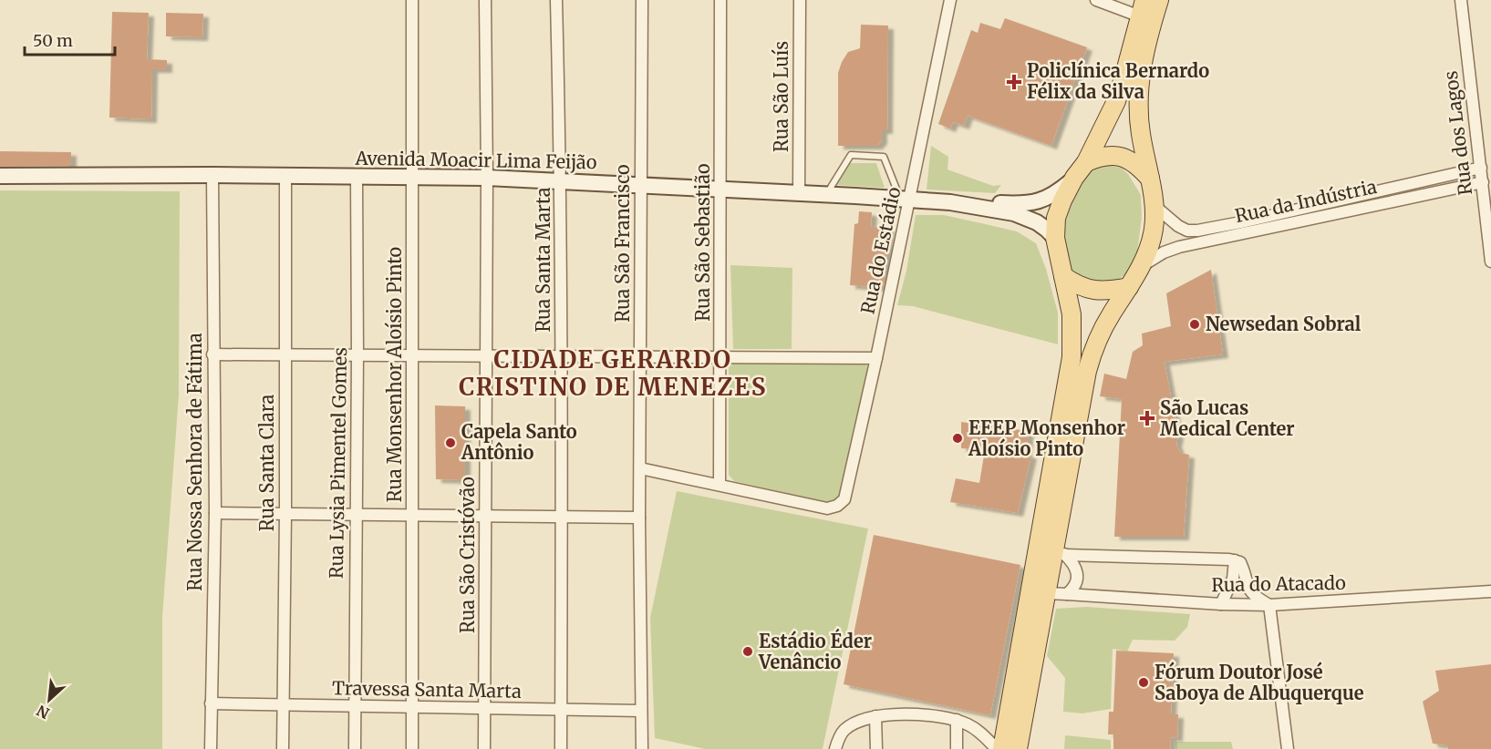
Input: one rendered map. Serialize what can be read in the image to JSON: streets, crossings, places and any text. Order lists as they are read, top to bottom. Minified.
{"streets":{"main road":["Avenida Moacir Lima Feijão"],"street":["Rua São Luís","Rua dos Lagos","Rua da Indústria","Rua São Sebastião","Rua São Francisco","Rua do Estádio","Rua Santa Marta","Rua Monsenhor Aloísio Pinto","Rua Nossa Senhora de Fátima","Rua Santa Clara","Rua Lysia Pimentel Gomes","Rua São Cristóvão","Rua do Atacado","Travessa Santa Marta"]},"crossings":[["Rua São Luís","Avenida Moacir Lima Feijão"],["Rua dos Lagos","Rua da Indústria"],["Avenida Moacir Lima Feijão","Rua São Sebastião"],["Avenida Moacir Lima Feijão","Rua São Francisco"],["Avenida Moacir Lima Feijão","Rua do Estádio"],["Avenida Moacir Lima Feijão","Rua Santa Marta"],["Avenida Moacir Lima Feijão","Rua Monsenhor Aloísio Pinto"],["Avenida Moacir Lima Feijão","Rua Nossa Senhora de Fátima"],["Avenida Moacir Lima Feijão","Rua Santa Clara"],["Avenida Moacir Lima Feijão","Rua Lysia Pimentel Gomes"],["Avenida Moacir Lima Feijão","Rua São Cristóvão"],["Rua São Sebastião","Rua do Estádio"],["Rua São Francisco","Travessa Santa Marta"],["Rua Santa Marta","Travessa Santa Marta"],["Rua Monsenhor Aloísio Pinto","Travessa Santa Marta"],["Rua Nossa Senhora de Fátima","Travessa Santa Marta"],["Rua Santa Clara","Travessa Santa Marta"],["Rua Lysia Pimentel Gomes","Travessa Santa Marta"],["Rua São Cristóvão","Travessa Santa Marta"]],"districts":["CIDADE GERARDO CRISTINO DE MENEZES"],"places":{"health":["Policlínica Bernardo Félix da Silva","São Lucas Medical Center"],"other":["Newsedan Sobral","EEEP Monsenhor Aloísio Pinto","Capela Santo Antônio","Estádio Éder Venâncio","Fórum Doutor José Saboya de Albuquerque"]},"scale_bar":"50 m","north":"bottom left"}
